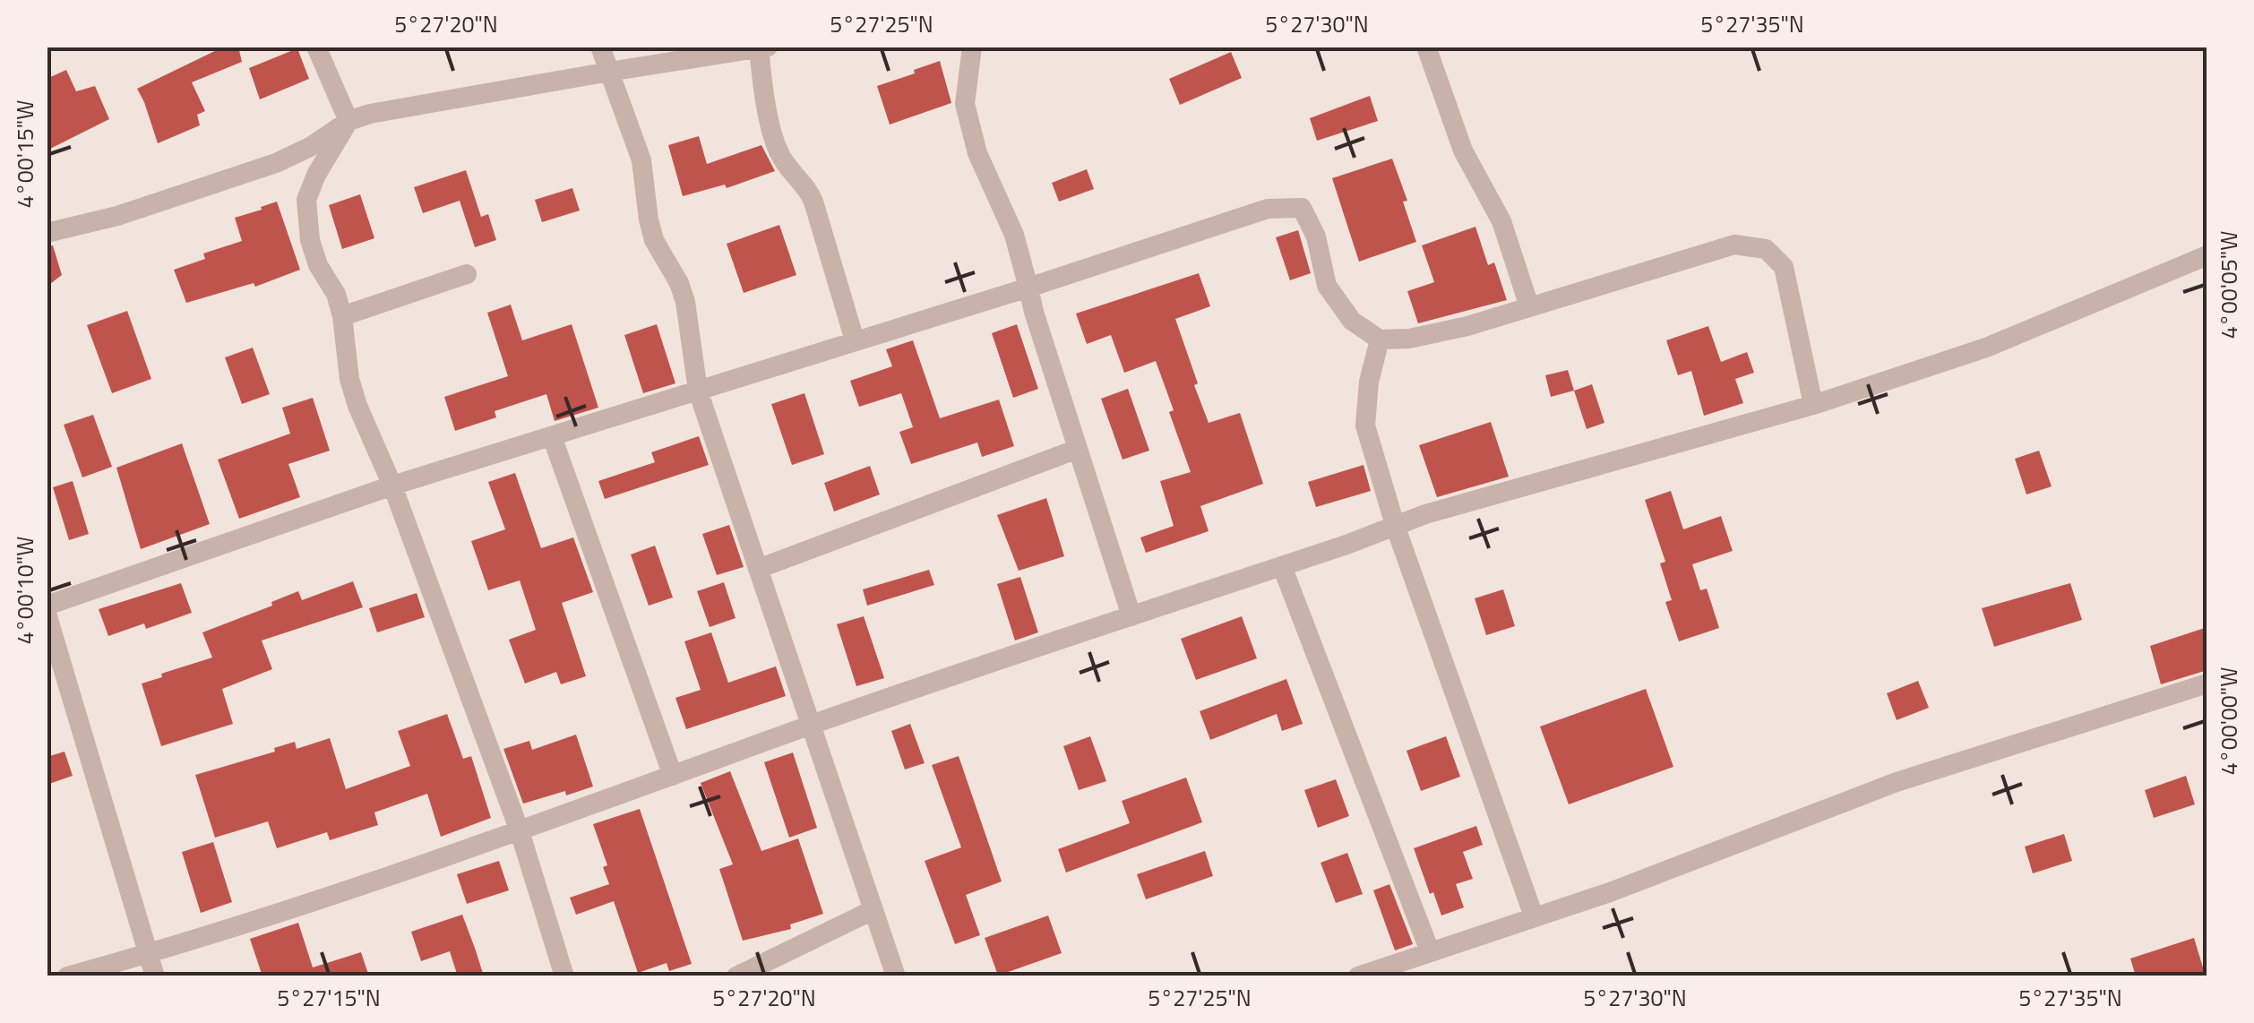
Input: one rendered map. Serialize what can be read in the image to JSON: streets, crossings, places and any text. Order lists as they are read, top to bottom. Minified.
{"coordinates":["5°27'20\"N","5°27'25\"N","5°27'30\"N","5°27'35\"N","4°00'15\"W","4°00'05\"W","4°00'10\"W","4°00'00\"W","5°27'15\"N"]}
